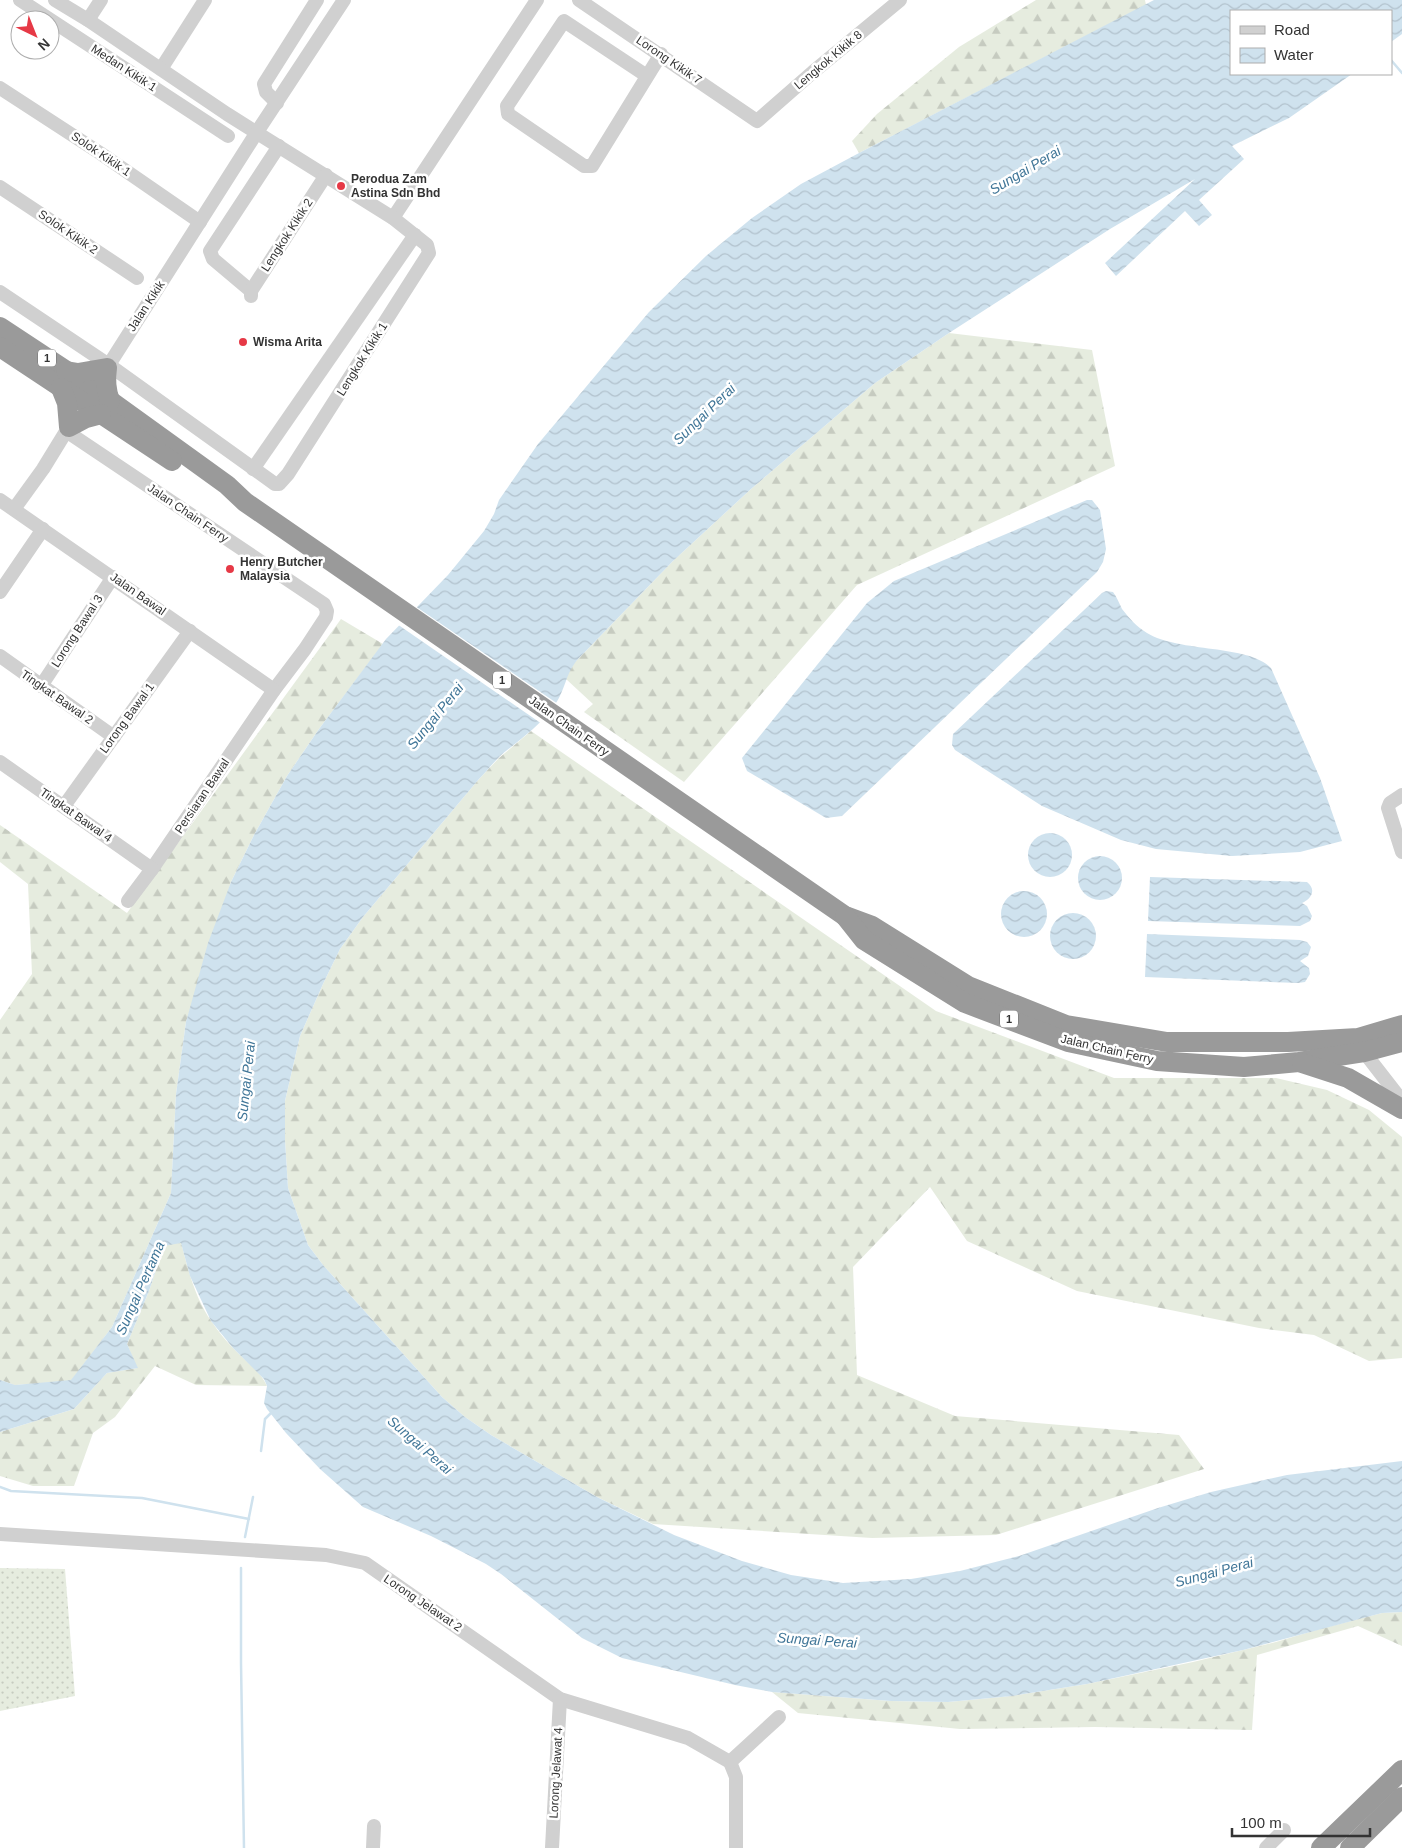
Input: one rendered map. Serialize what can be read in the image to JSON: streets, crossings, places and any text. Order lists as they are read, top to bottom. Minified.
{"streets":{"highway":["1","Jalan Chain Ferry"],"street":["Lorong Kikik 7","Lengkok Kikik 8","Medan Kikik 1","Solok Kikik 1","Solok Kikik 2","Lengkok Kikik 2","Jalan Kikik","Lengkok Kikik 1","Jalan Bawal","Lorong Bawal 3","Tingkat Bawal 2","Lorong Bawal 1","Persiaran Bawal","Tingkat Bawal 4","Lorong Jelawat 2","Lorong Jelawat 4"]},"crossings":[["Lorong Kikik 7","Lengkok Kikik 8"],["Medan Kikik 1","Jalan Kikik"],["Medan Kikik 1","Lengkok Kikik 1"],["Solok Kikik 1","Jalan Kikik"],["Lengkok Kikik 2","Lengkok Kikik 1"],["Jalan Kikik","Lengkok Kikik 1"],["Jalan Kikik","Jalan Chain Ferry"],["Jalan Kikik","Jalan Bawal"],["Jalan Chain Ferry","Jalan Bawal"],["Jalan Chain Ferry","Persiaran Bawal"],["Jalan Bawal","Lorong Bawal 3"],["Jalan Bawal","Lorong Bawal 1"],["Jalan Bawal","Persiaran Bawal"],["Lorong Bawal 3","Tingkat Bawal 2"],["Tingkat Bawal 2","Lorong Bawal 1"],["Lorong Bawal 1","Tingkat Bawal 4"],["Persiaran Bawal","Tingkat Bawal 4"],["Lorong Jelawat 2","Lorong Jelawat 4"]],"water":["Sungai Perai","Sungai Pertama"],"places":["Perodua Zam Astina Sdn Bhd","Wisma Arita","Henry Butcher Malaysia"],"legend":["Road","Water"],"scale_bar":"100 m","north":"bottom right"}
